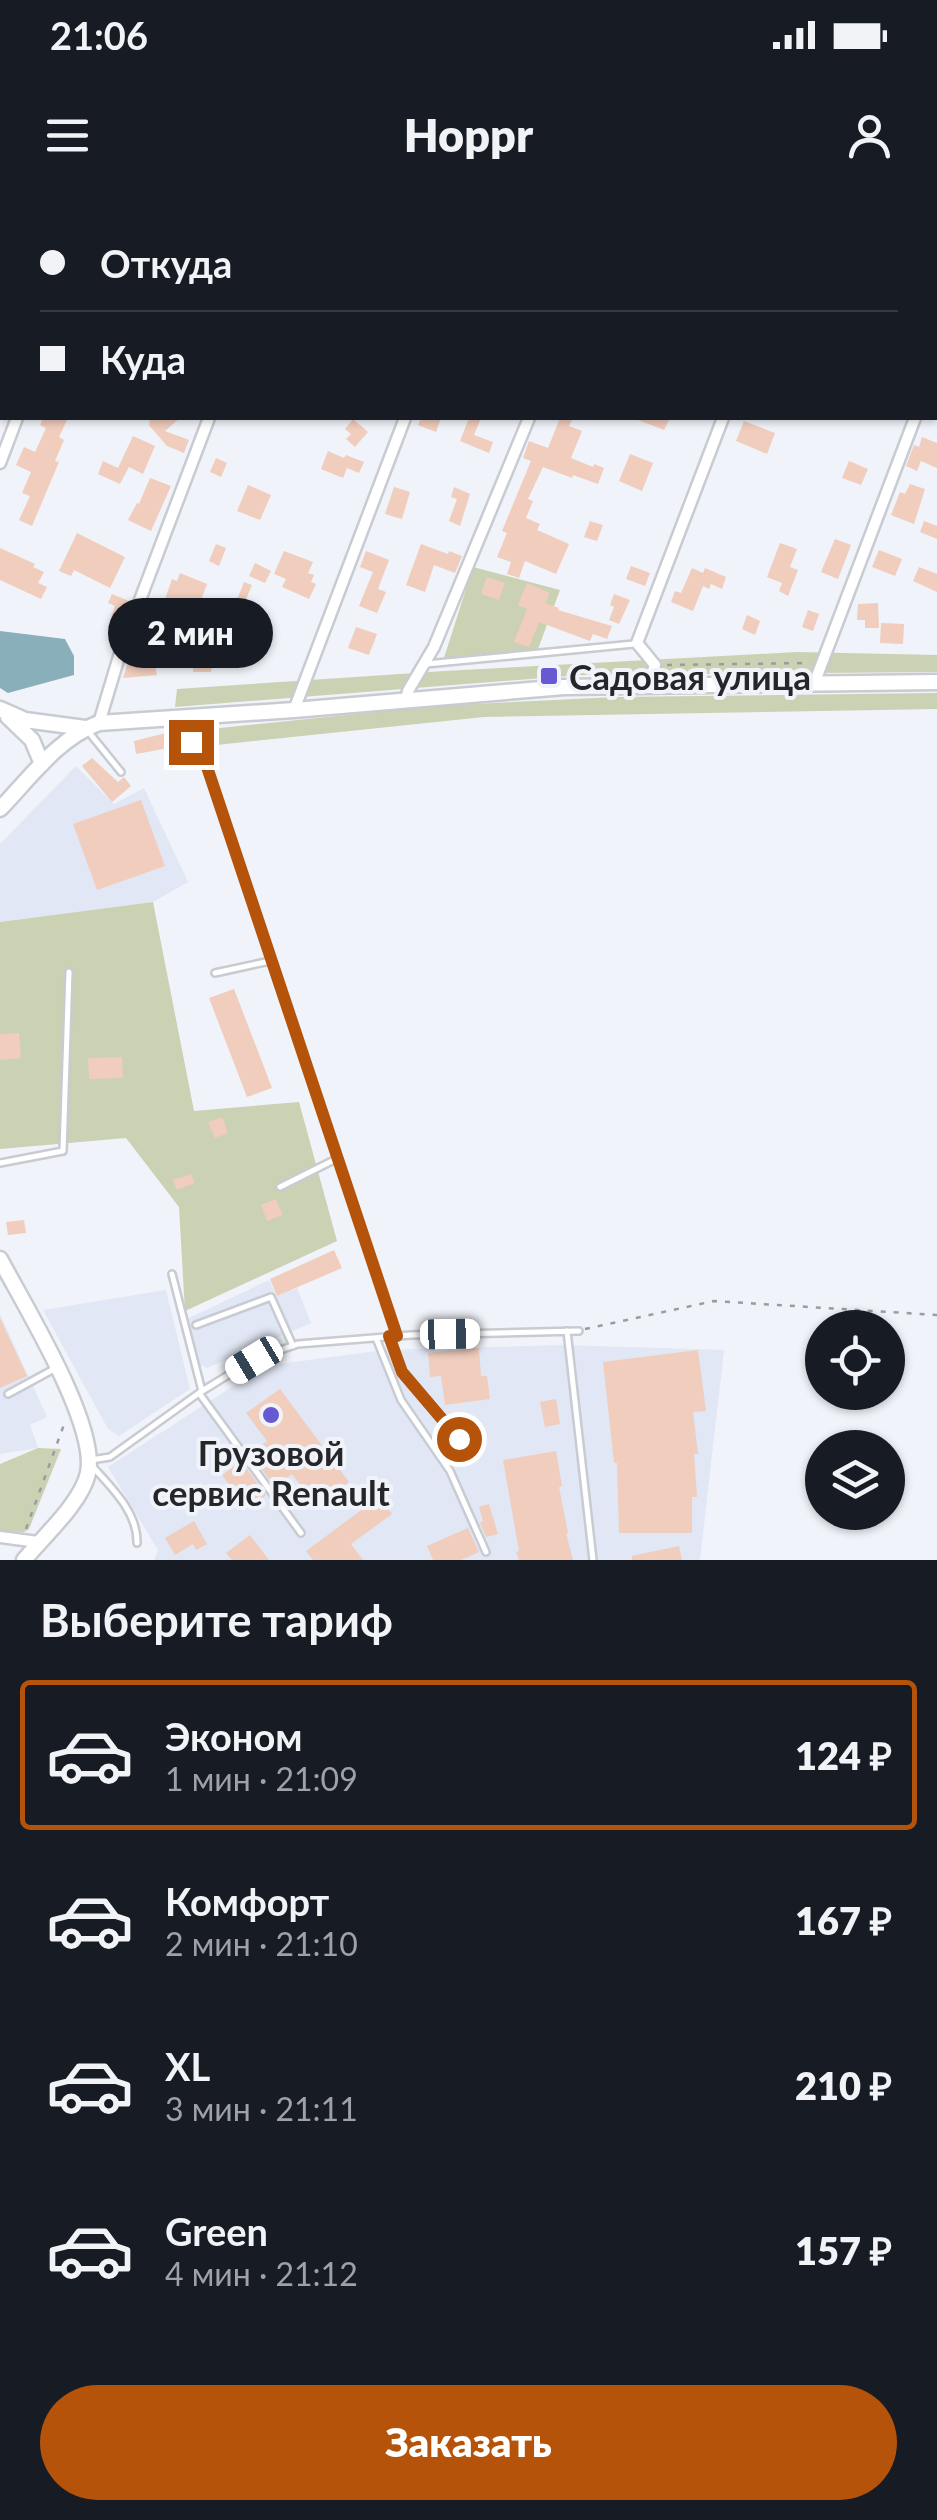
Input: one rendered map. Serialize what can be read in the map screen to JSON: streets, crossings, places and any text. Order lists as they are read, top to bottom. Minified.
{"places":{"transit":["Садовая улица"],"other":["Грузовой сервис Renault"]},"page":{"status":"21:06","header":"Hoppr","banner":["Откуда","Куда"],"bubble":"2 мин","heading":"Выберите тариф","list":[{"name":"Эконом","note":"1 мин · 21:09","value":"124 ₽"},{"name":"Комфорт","note":"2 мин · 21:10","value":"167 ₽"},{"name":"XL","note":"3 мин · 21:11","value":"210 ₽"},{"name":"Green","note":"4 мин · 21:12","value":"157 ₽"}],"buttons":"Заказать"}}
